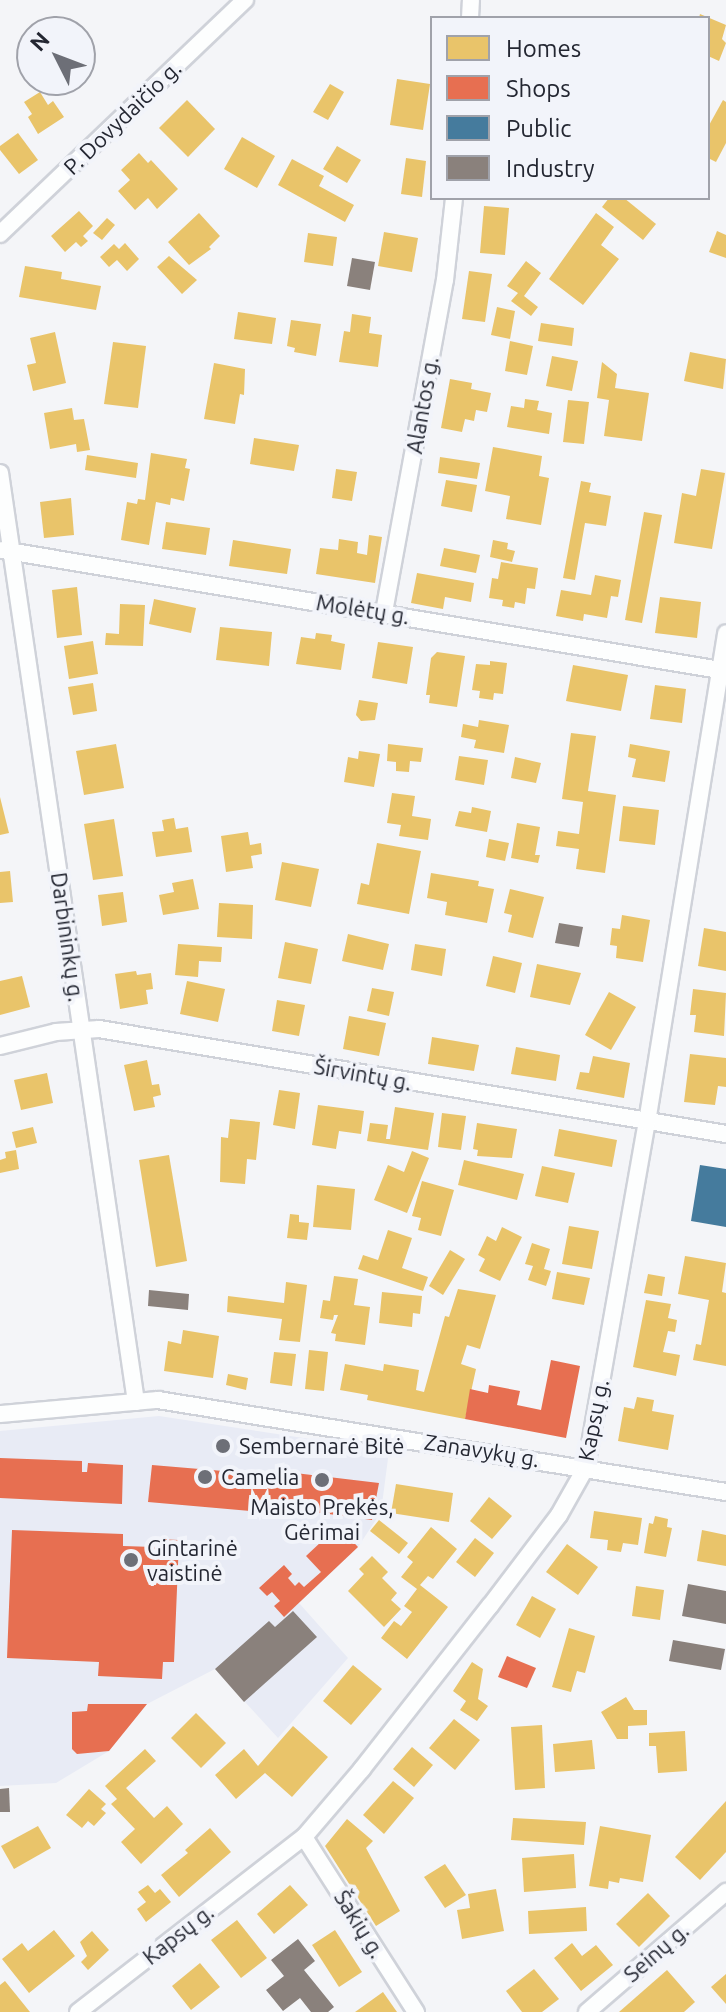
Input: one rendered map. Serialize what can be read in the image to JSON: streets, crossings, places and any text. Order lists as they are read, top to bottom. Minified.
{"streets":{"street":["P. Dovydaičio g.","Alantos g.","Molėtų g.","Darbininkų g.","Širvintų g.","Kapsų g.","Zanavykų g.","Šakių g.","Seinų g."]},"crossings":[["Alantos g.","Molėtų g."],["Molėtų g.","Darbininkų g."],["Molėtų g.","Kapsų g."],["Darbininkų g.","Širvintų g."],["Darbininkų g.","Zanavykų g."],["Širvintų g.","Kapsų g."],["Kapsų g.","Zanavykų g."],["Kapsų g.","Šakių g."]],"places":["Sembernarė Bitė","Camelia","Maisto Prekės, Gėrimai","Gintarinė vaistinė"],"legend":["Homes","Shops","Public","Industry"],"north":"top left"}
